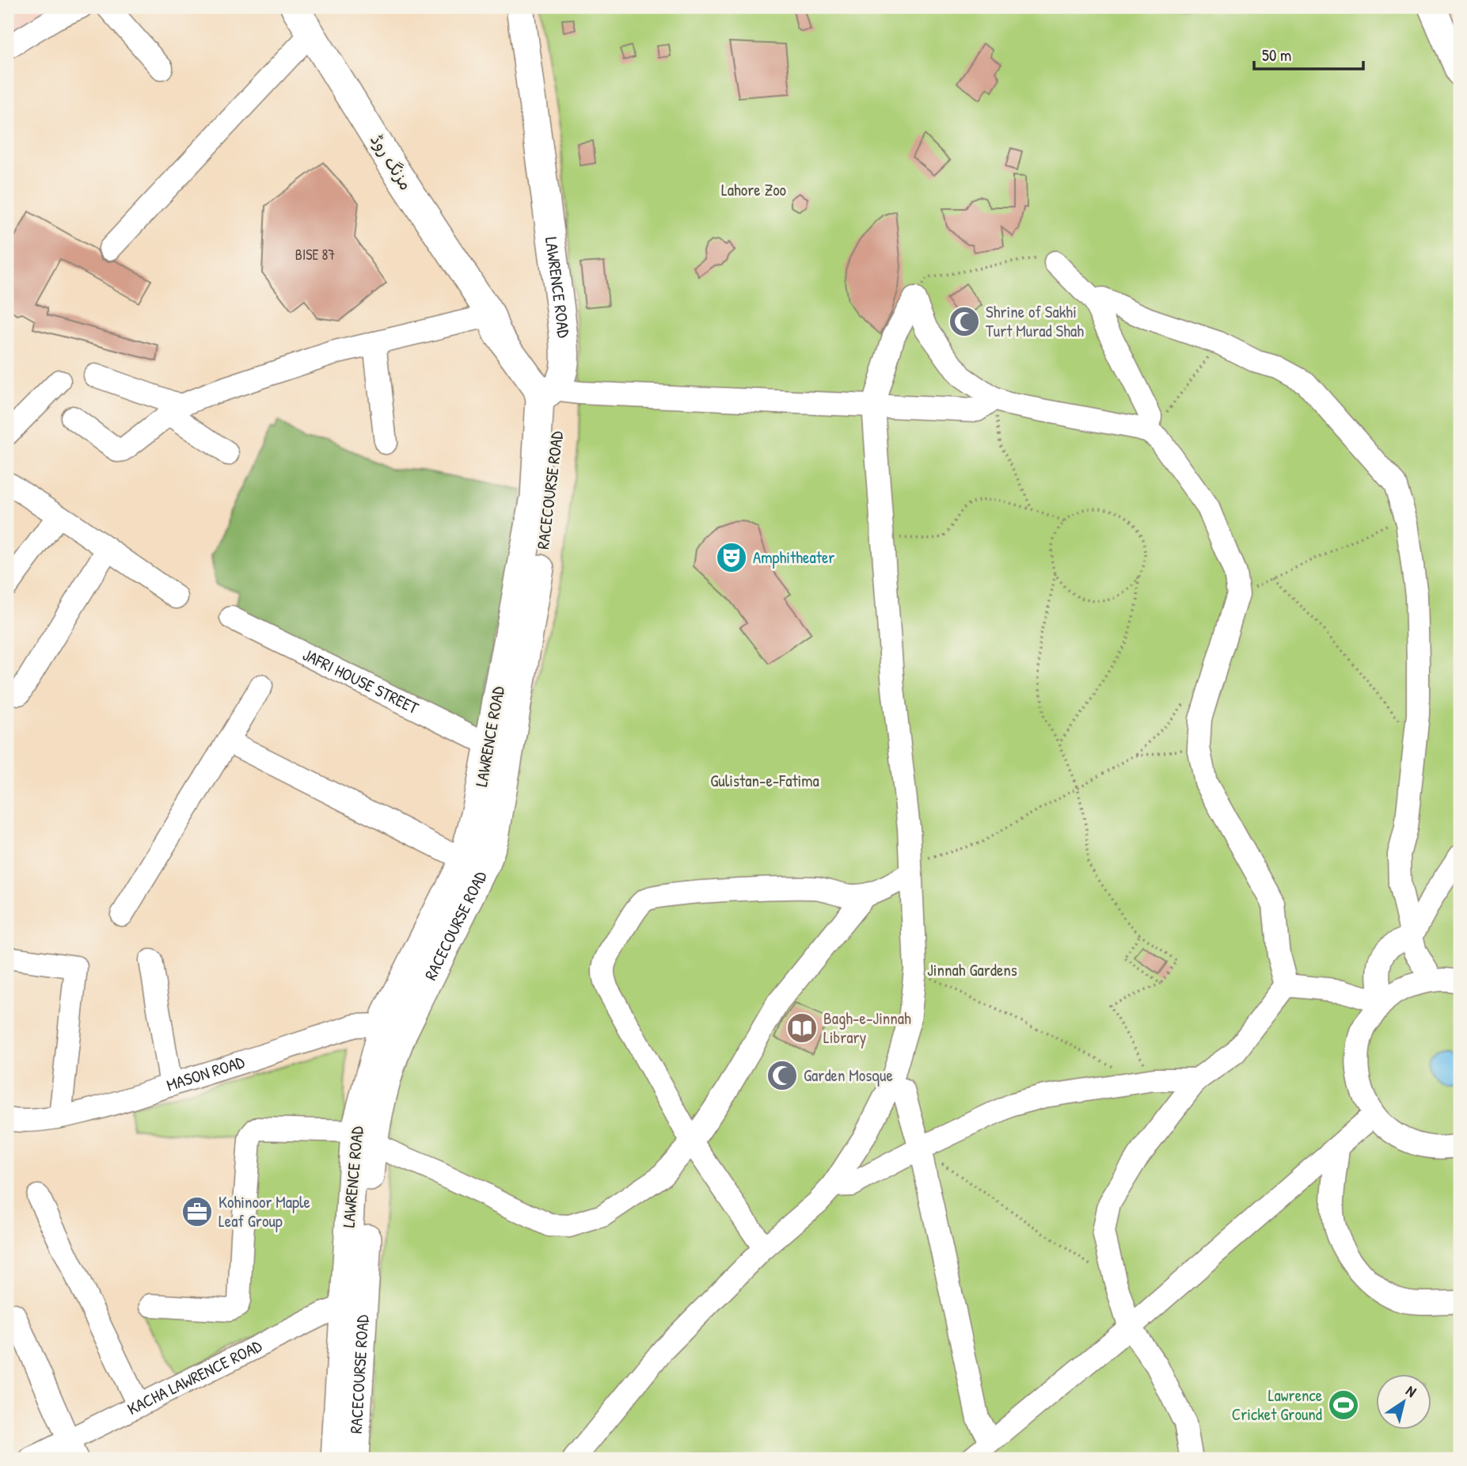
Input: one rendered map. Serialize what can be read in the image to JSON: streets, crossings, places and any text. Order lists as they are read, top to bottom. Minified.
{"streets":{"main road":["مزنگ روڈ","LAWRENCE ROAD","RACECOURSE ROAD"],"street":["JAFRI HOUSE STREET","MASON ROAD","KACHA LAWRENCE ROAD"]},"crossings":[["مزنگ روڈ","LAWRENCE ROAD"],["مزنگ روڈ","RACECOURSE ROAD"],["LAWRENCE ROAD","RACECOURSE ROAD"],["LAWRENCE ROAD","JAFRI HOUSE STREET"],["RACECOURSE ROAD","MASON ROAD"],["RACECOURSE ROAD","KACHA LAWRENCE ROAD"]],"parks":["Lahore Zoo","Gulistan-e-Fatima","Jinnah Gardens"],"places":{"mosque":["Shrine of Sakhi Turt Murad Shah","Garden Mosque"],"theatre":["Amphitheater"],"library":["Bagh-e-Jinnah Library"],"office":["Kohinoor Maple Leaf Group"],"sports":["Lawrence Cricket Ground"]},"house_numbers":["BISE 87"],"scale_bar":"50 m","north":"top right"}
